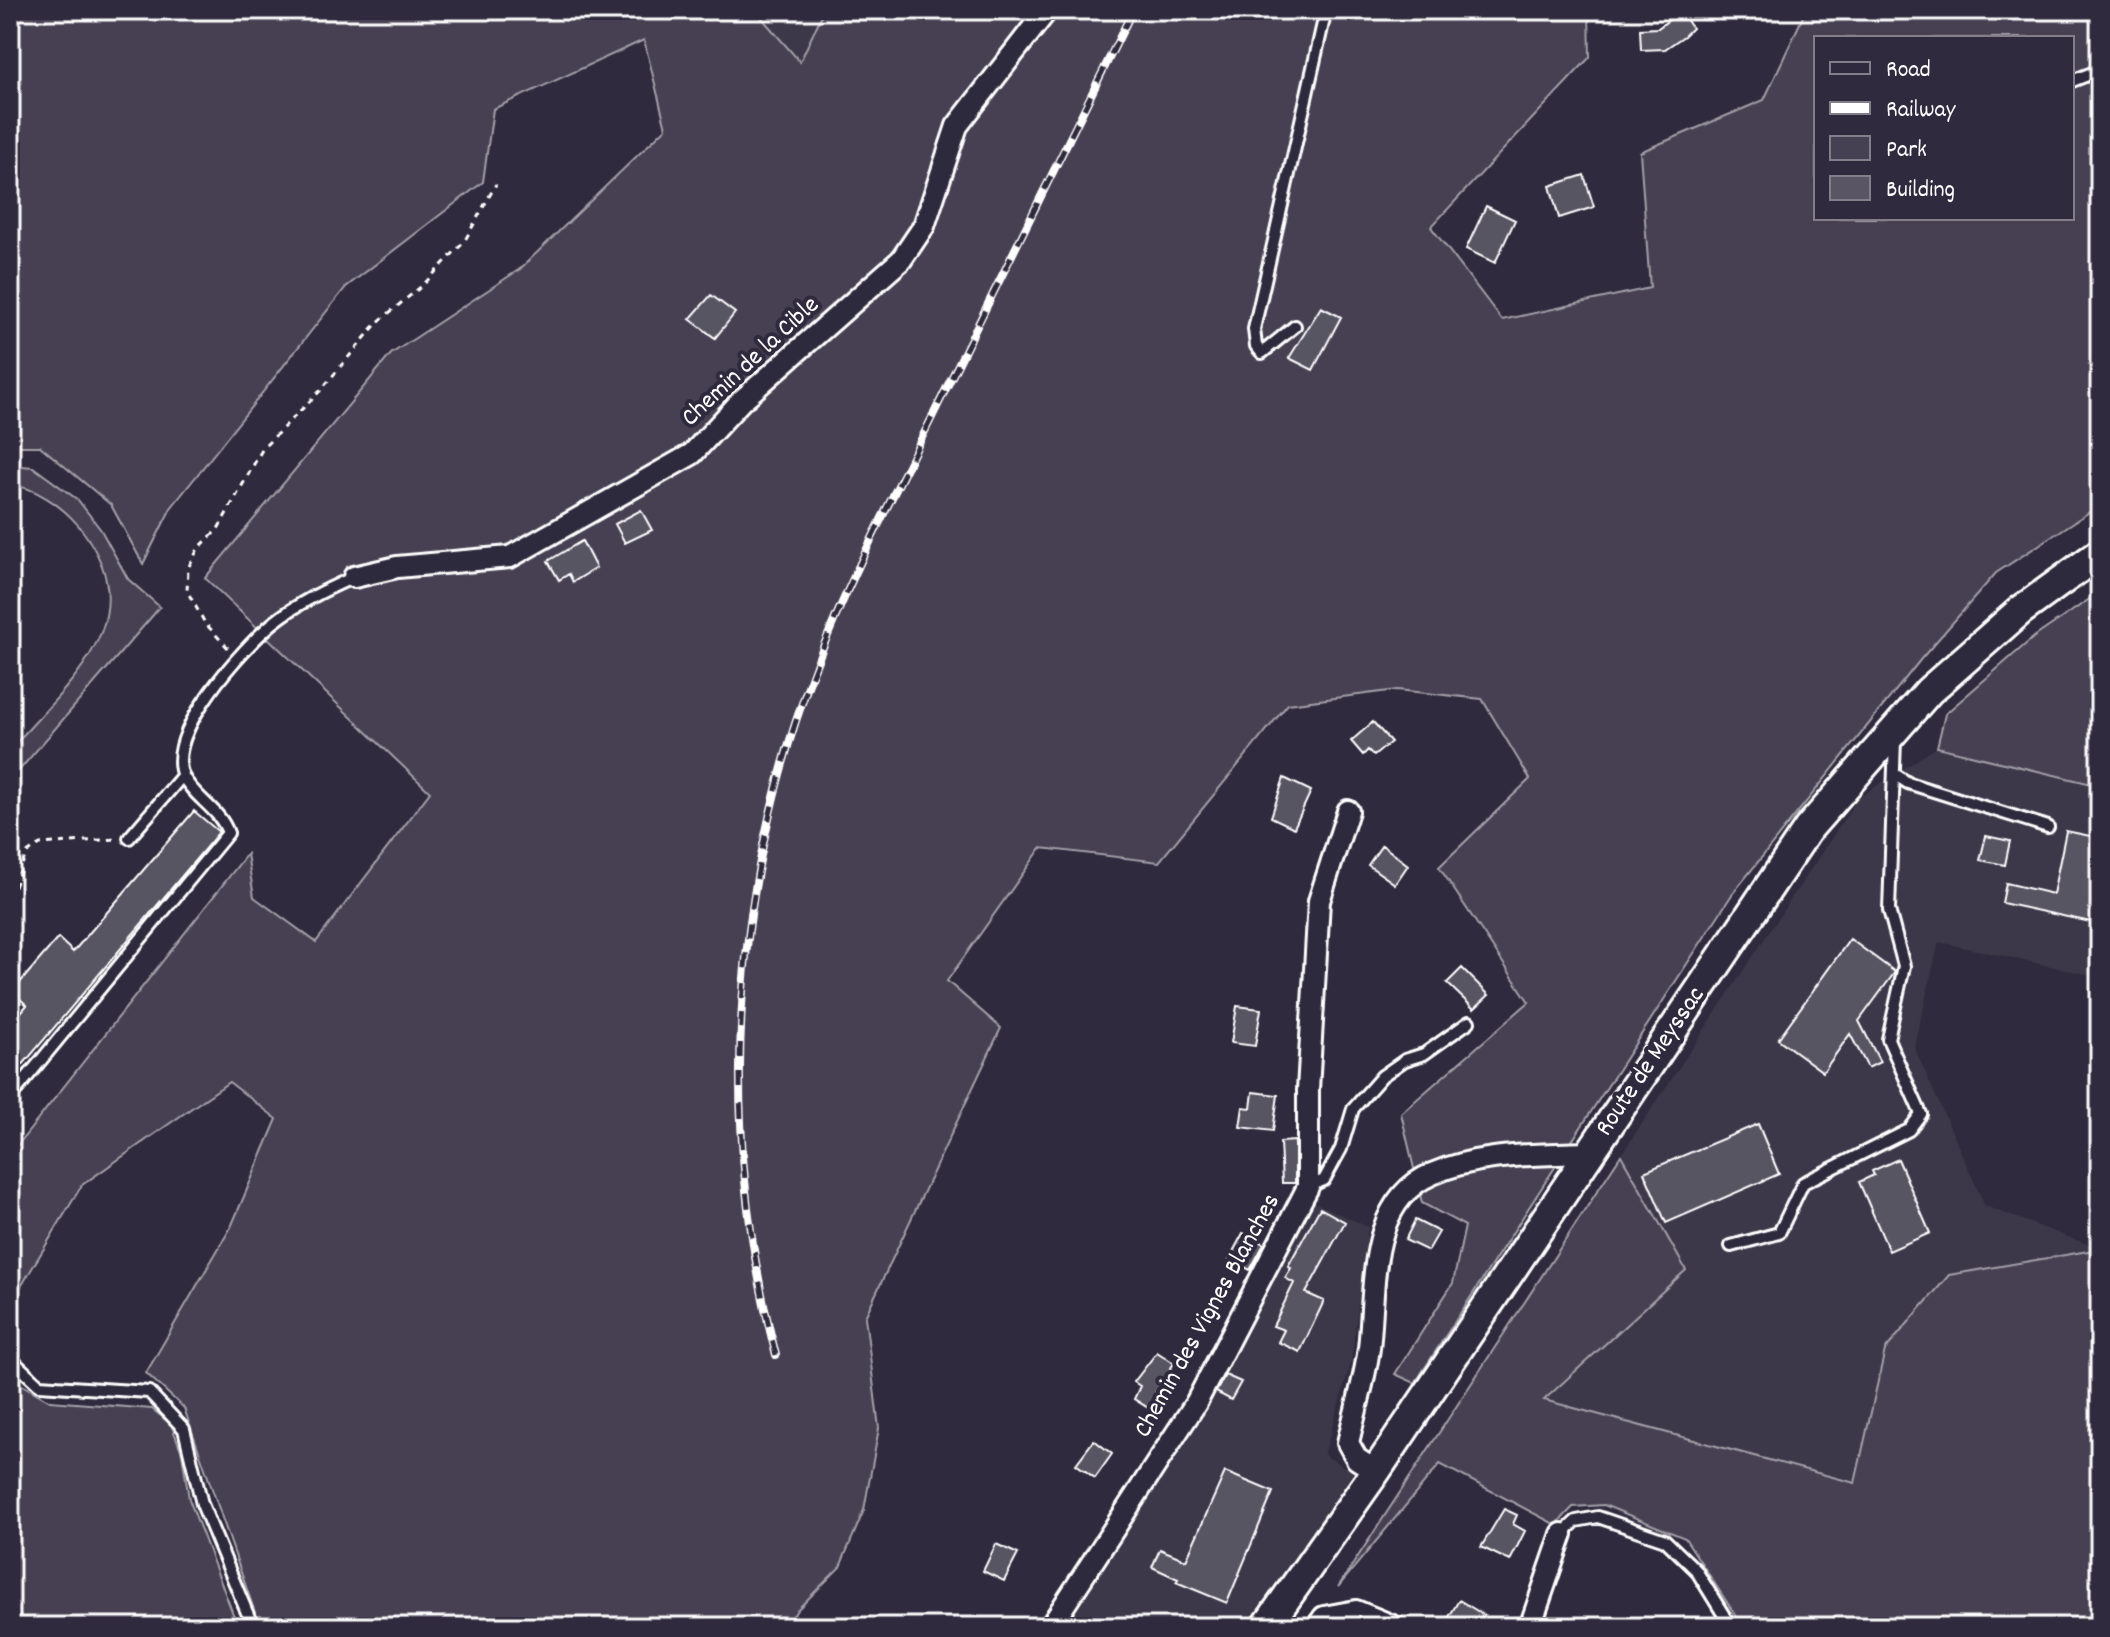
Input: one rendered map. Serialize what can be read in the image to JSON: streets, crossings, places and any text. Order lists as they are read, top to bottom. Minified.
{"streets":{"main road":["Route de Meyssac"],"street":["Chemin de la Cible","Chemin des Vignes Blanches"]},"legend":["Road","Railway","Park","Building"]}
